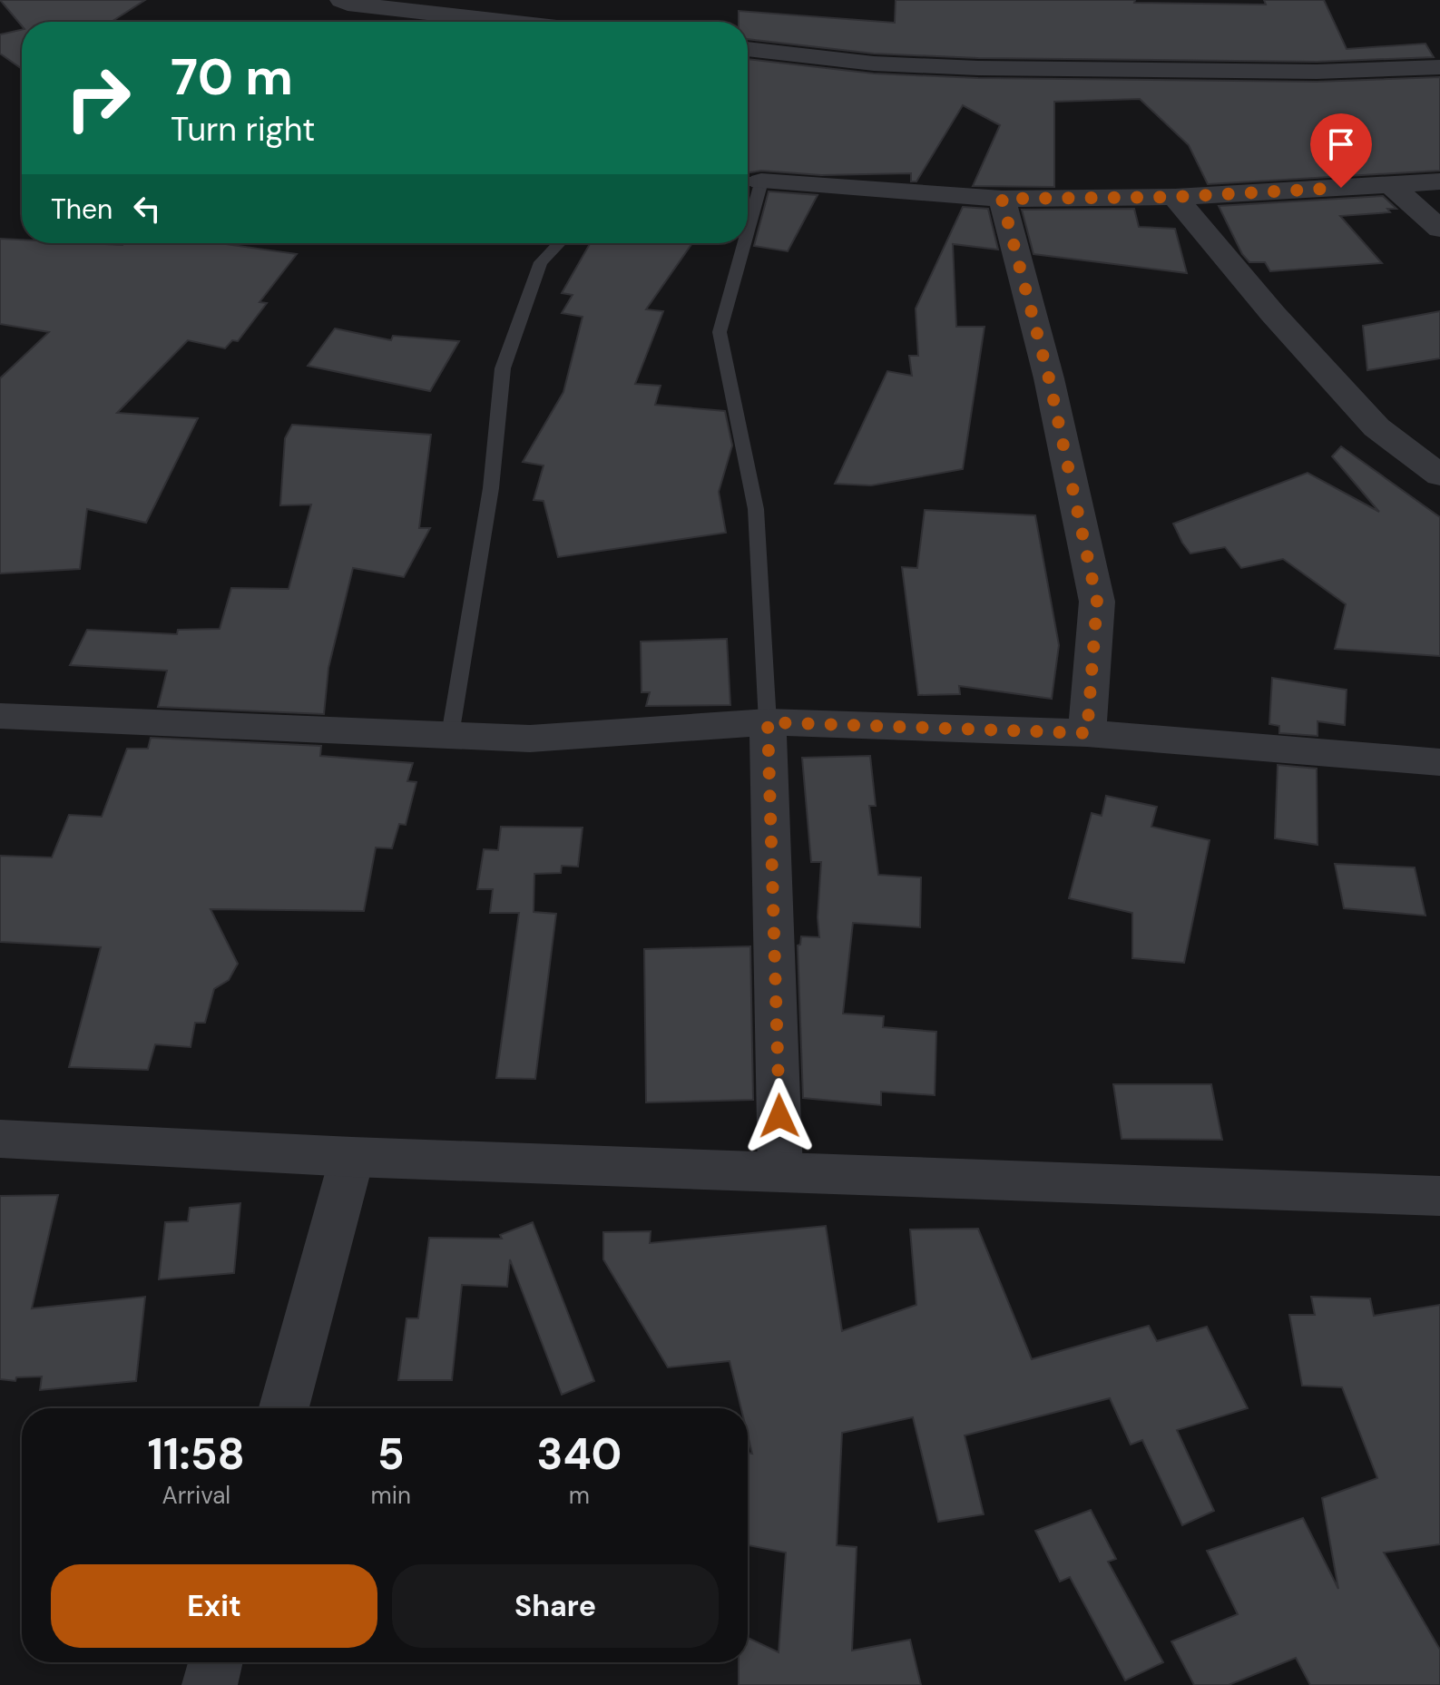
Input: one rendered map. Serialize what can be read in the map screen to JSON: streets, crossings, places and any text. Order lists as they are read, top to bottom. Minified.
{"page":{"turn":["70 m","Turn right"],"then":"Then","eta":["11:58","Arrival","5","min","340","m"],"buttons":["Exit","Share"]}}
